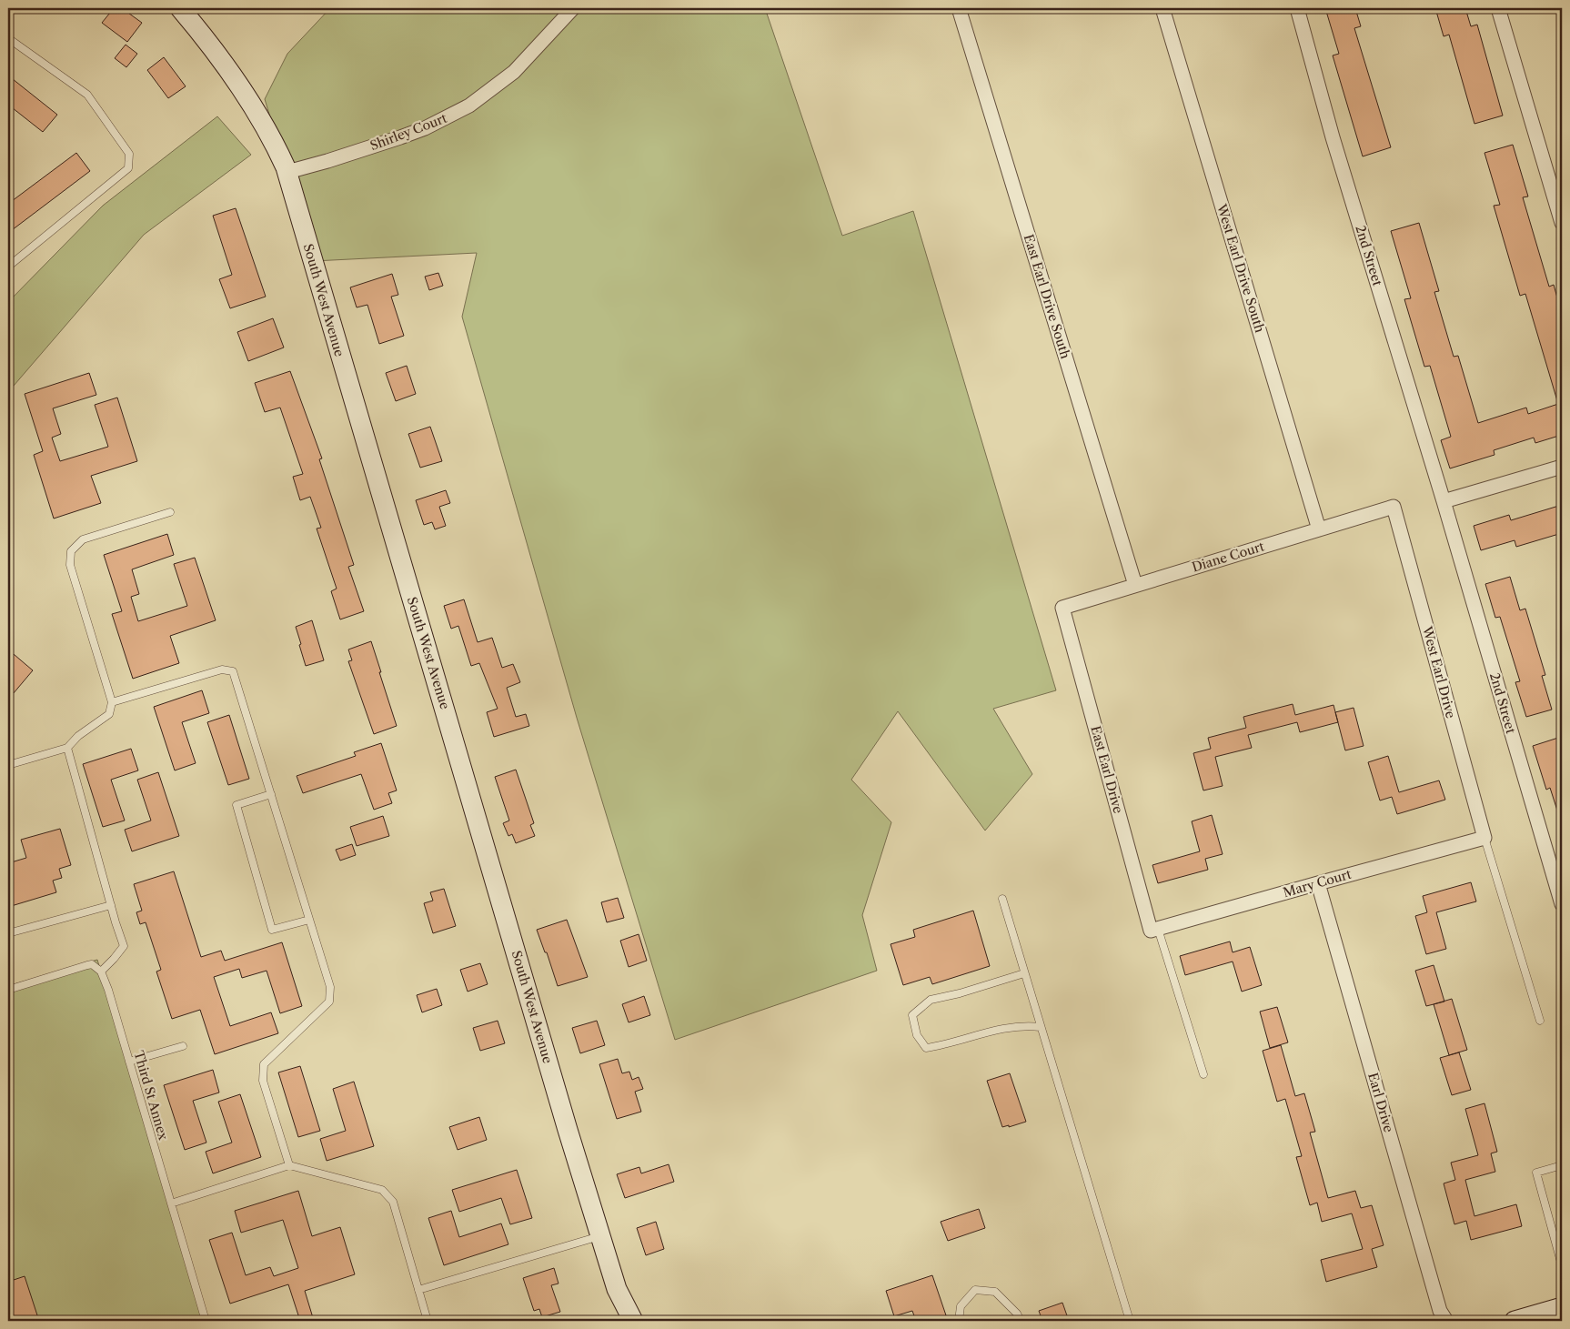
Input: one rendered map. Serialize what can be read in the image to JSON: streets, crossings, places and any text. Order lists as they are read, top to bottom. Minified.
{"streets":{"street":["Shirley Court","2nd Street","West Earl Drive South","East Earl Drive South","South West Avenue","Diane Court","West Earl Drive","East Earl Drive","Mary Court","Earl Drive"],"lane":["Third St Annex"]},"crossings":[["Shirley Court","South West Avenue"],["West Earl Drive South","Diane Court"],["East Earl Drive South","Diane Court"],["Diane Court","West Earl Drive"],["Diane Court","East Earl Drive"],["West Earl Drive","Mary Court"],["East Earl Drive","Mary Court"],["Mary Court","Earl Drive"]]}
